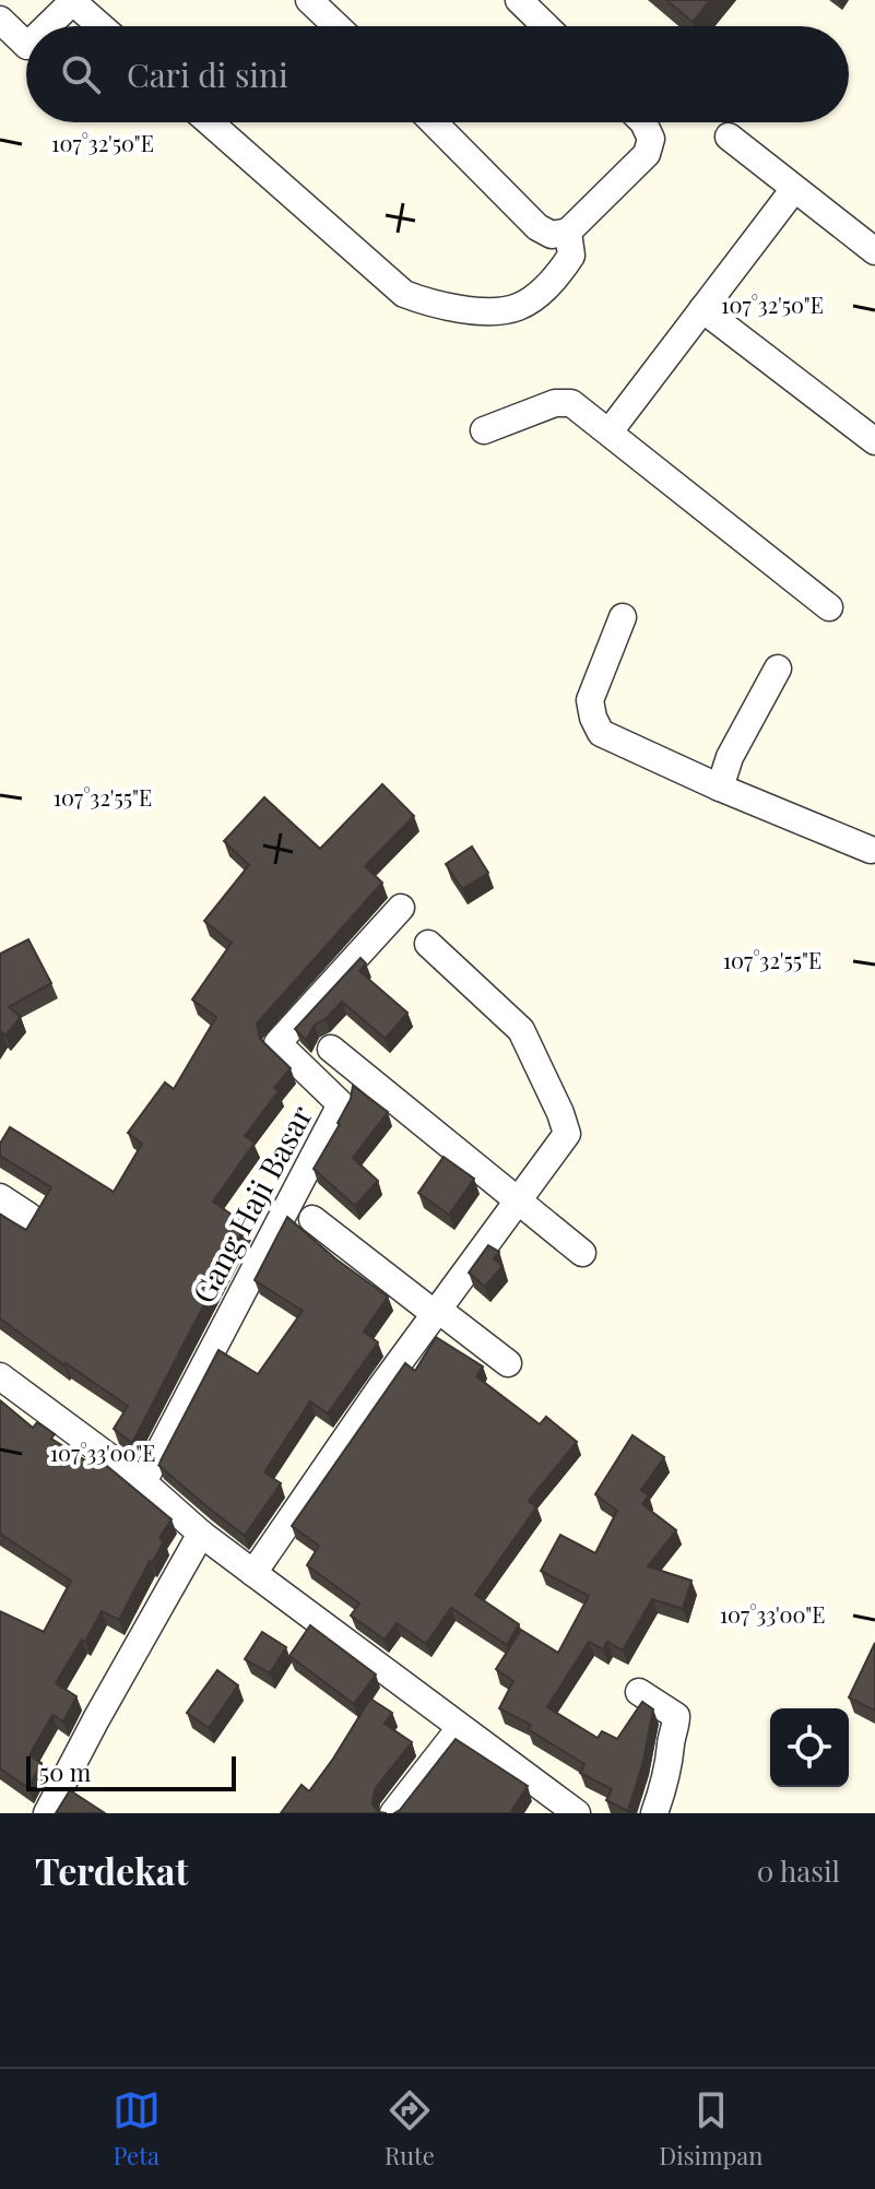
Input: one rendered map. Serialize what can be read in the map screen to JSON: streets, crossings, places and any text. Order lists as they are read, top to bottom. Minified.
{"streets":{"street":["Gang Haji Basar"]},"scale_bar":"50 m","page":{"search":"Cari di sini","scale":"50 m","heading":["Terdekat","0 hasil"],"nav":["Peta","Rute","Disimpan"]},"coordinates":["107°32'50\"E","107°32'55\"E","107°33'00\"E"]}
